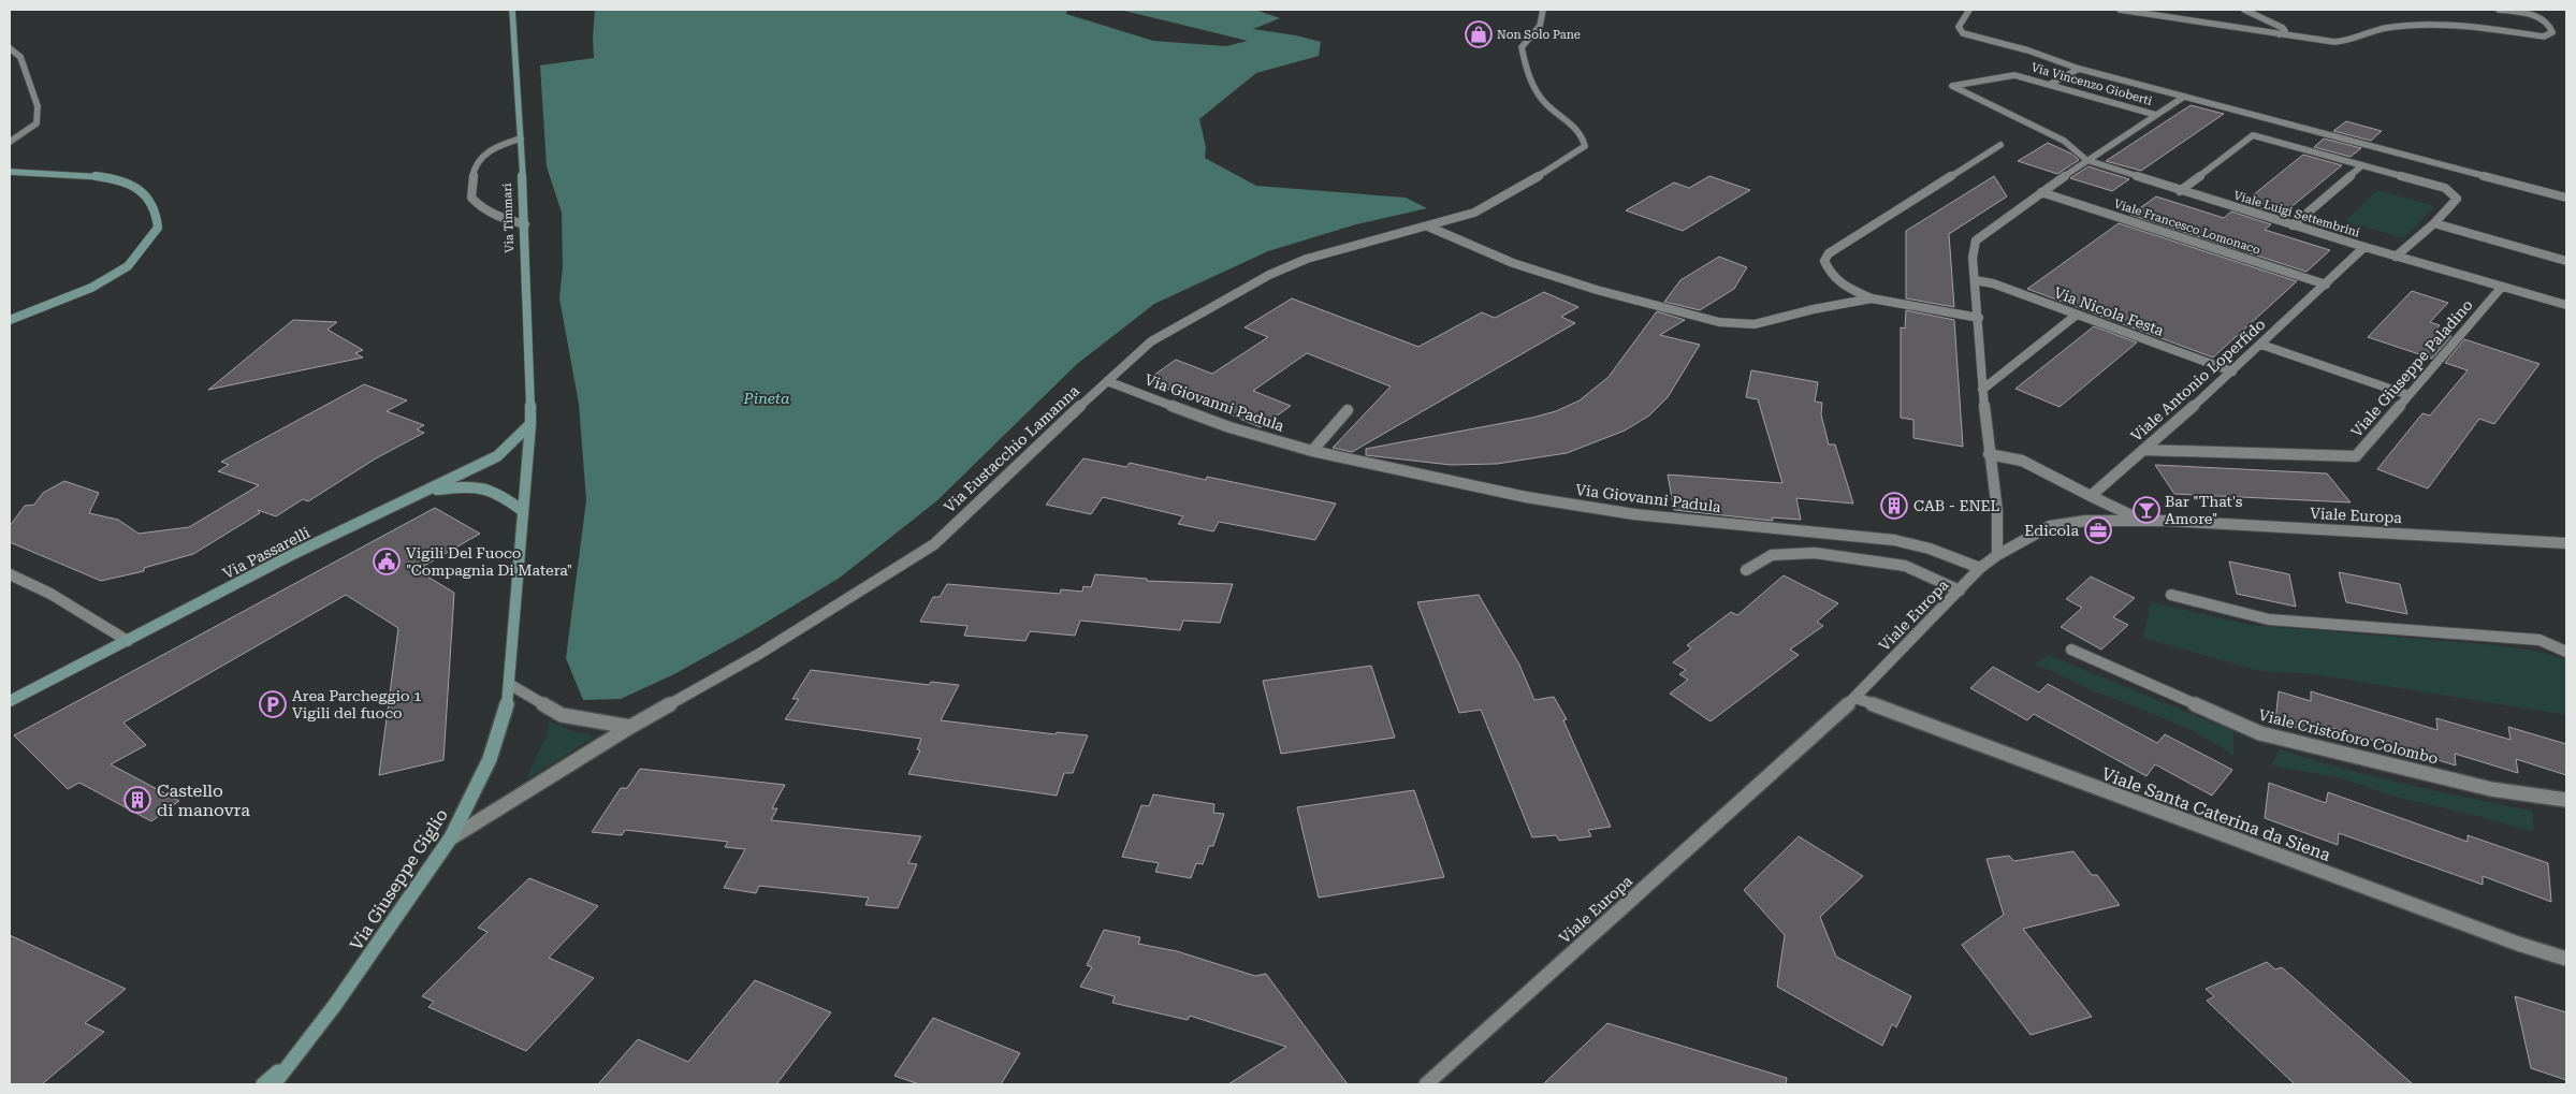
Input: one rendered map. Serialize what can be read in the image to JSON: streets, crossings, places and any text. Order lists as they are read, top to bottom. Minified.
{"streets":{"main road":["Via Timmari","Via Passarelli","Via Giuseppe Giglio"],"street":["Via Vincenzo Gioberti","Viale Luigi Settembrini","Viale Francesco Lomonaco","Via Nicola Festa","Viale Giuseppe Paladino","Viale Antonio Loperfido","Via Giovanni Padula","Via Eustacchio Lamanna","Viale Europa","Viale Cristoforo Colombo","Viale Santa Caterina da Siena"]},"crossings":[["Via Vincenzo Gioberti","Viale Luigi Settembrini"],["Via Vincenzo Gioberti","Viale Francesco Lomonaco"],["Via Vincenzo Gioberti","Via Nicola Festa"],["Via Vincenzo Gioberti","Viale Europa"],["Viale Luigi Settembrini","Viale Giuseppe Paladino"],["Viale Luigi Settembrini","Viale Antonio Loperfido"],["Via Timmari","Via Passarelli"],["Via Timmari","Via Giuseppe Giglio"],["Viale Francesco Lomonaco","Viale Antonio Loperfido"],["Via Nicola Festa","Viale Antonio Loperfido"],["Viale Giuseppe Paladino","Viale Antonio Loperfido"],["Via Giovanni Padula","Via Eustacchio Lamanna"],["Via Giovanni Padula","Viale Europa"],["Via Eustacchio Lamanna","Via Giuseppe Giglio"],["Viale Europa","Viale Santa Caterina da Siena"],["Via Passarelli","Via Giuseppe Giglio"]],"parks":["Pineta"],"places":{"shop":["Non Solo Pane"],"building":["CAB - ENEL","Castello di manovra"],"bar":["Bar \"That's Amore\""],"office":["Edicola"],"public building":["Vigili Del Fuoco \"Compagnia Di Matera\""],"parking":["Area Parcheggio 1 Vigili del fuoco"]}}
